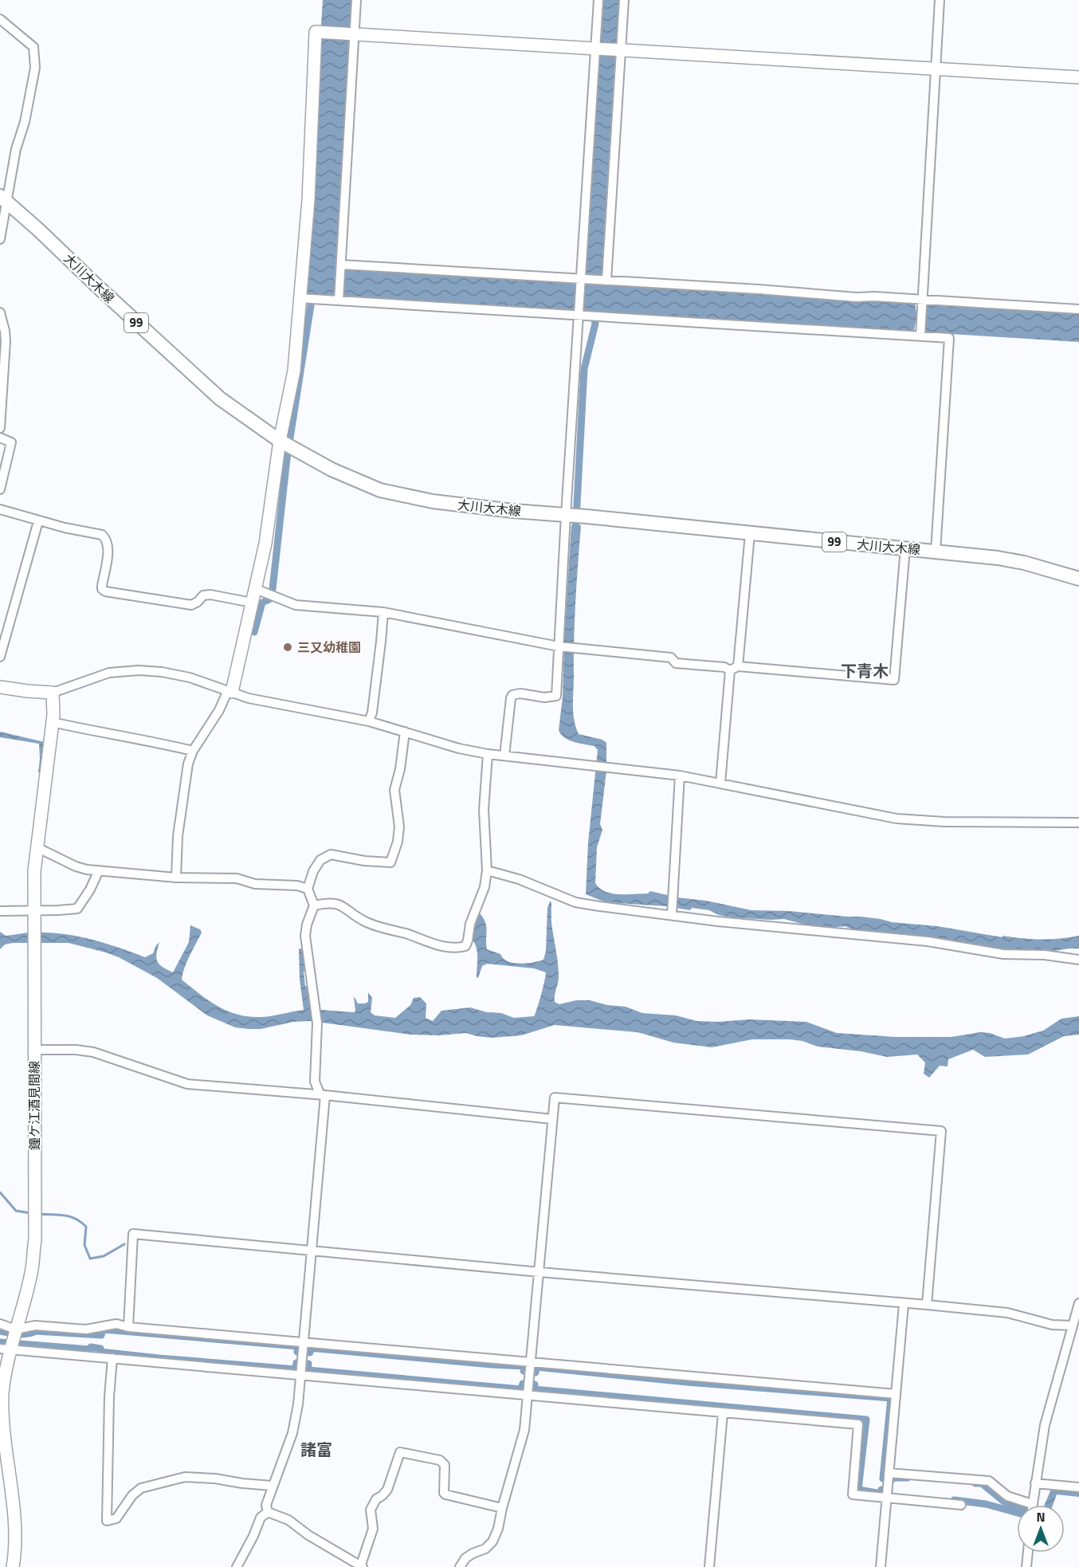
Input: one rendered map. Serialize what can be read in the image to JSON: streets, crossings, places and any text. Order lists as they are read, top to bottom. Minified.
{"streets":{"main road":["大川大木線","99"],"street":["鐘ケ江酒見間線"]},"districts":["下青木","諸富"],"places":["三又幼稚園"],"north":"top"}
